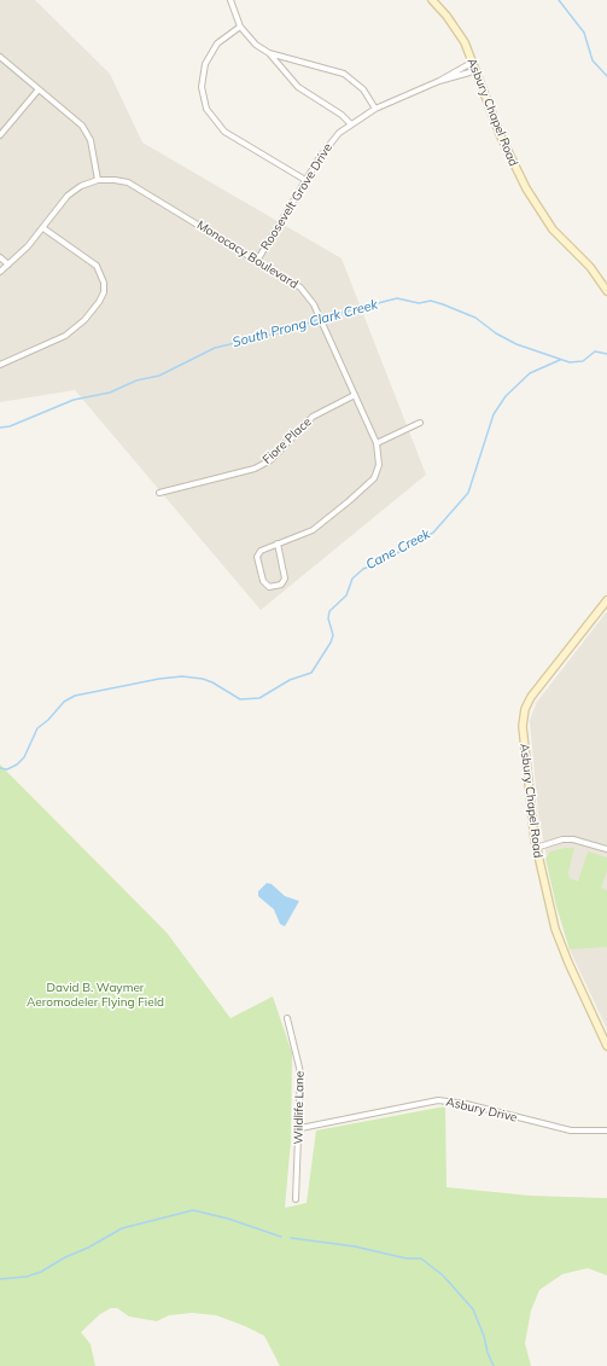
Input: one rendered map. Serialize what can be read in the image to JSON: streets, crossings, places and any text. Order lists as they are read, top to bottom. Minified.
{"streets":{"main road":["Asbury Chapel Road"],"street":["Roosevelt Grove Drive","Monocacy Boulevard","Fiore Place","Wildlife Lane","Asbury Drive"]},"crossings":[["Asbury Chapel Road","Roosevelt Grove Drive"],["Roosevelt Grove Drive","Monocacy Boulevard"],["Monocacy Boulevard","Fiore Place"],["Wildlife Lane","Asbury Drive"]],"water":["South Prong Clark Creek","Cane Creek"],"parks":["David B. Waymer Aeromodeler Flying Field"]}
